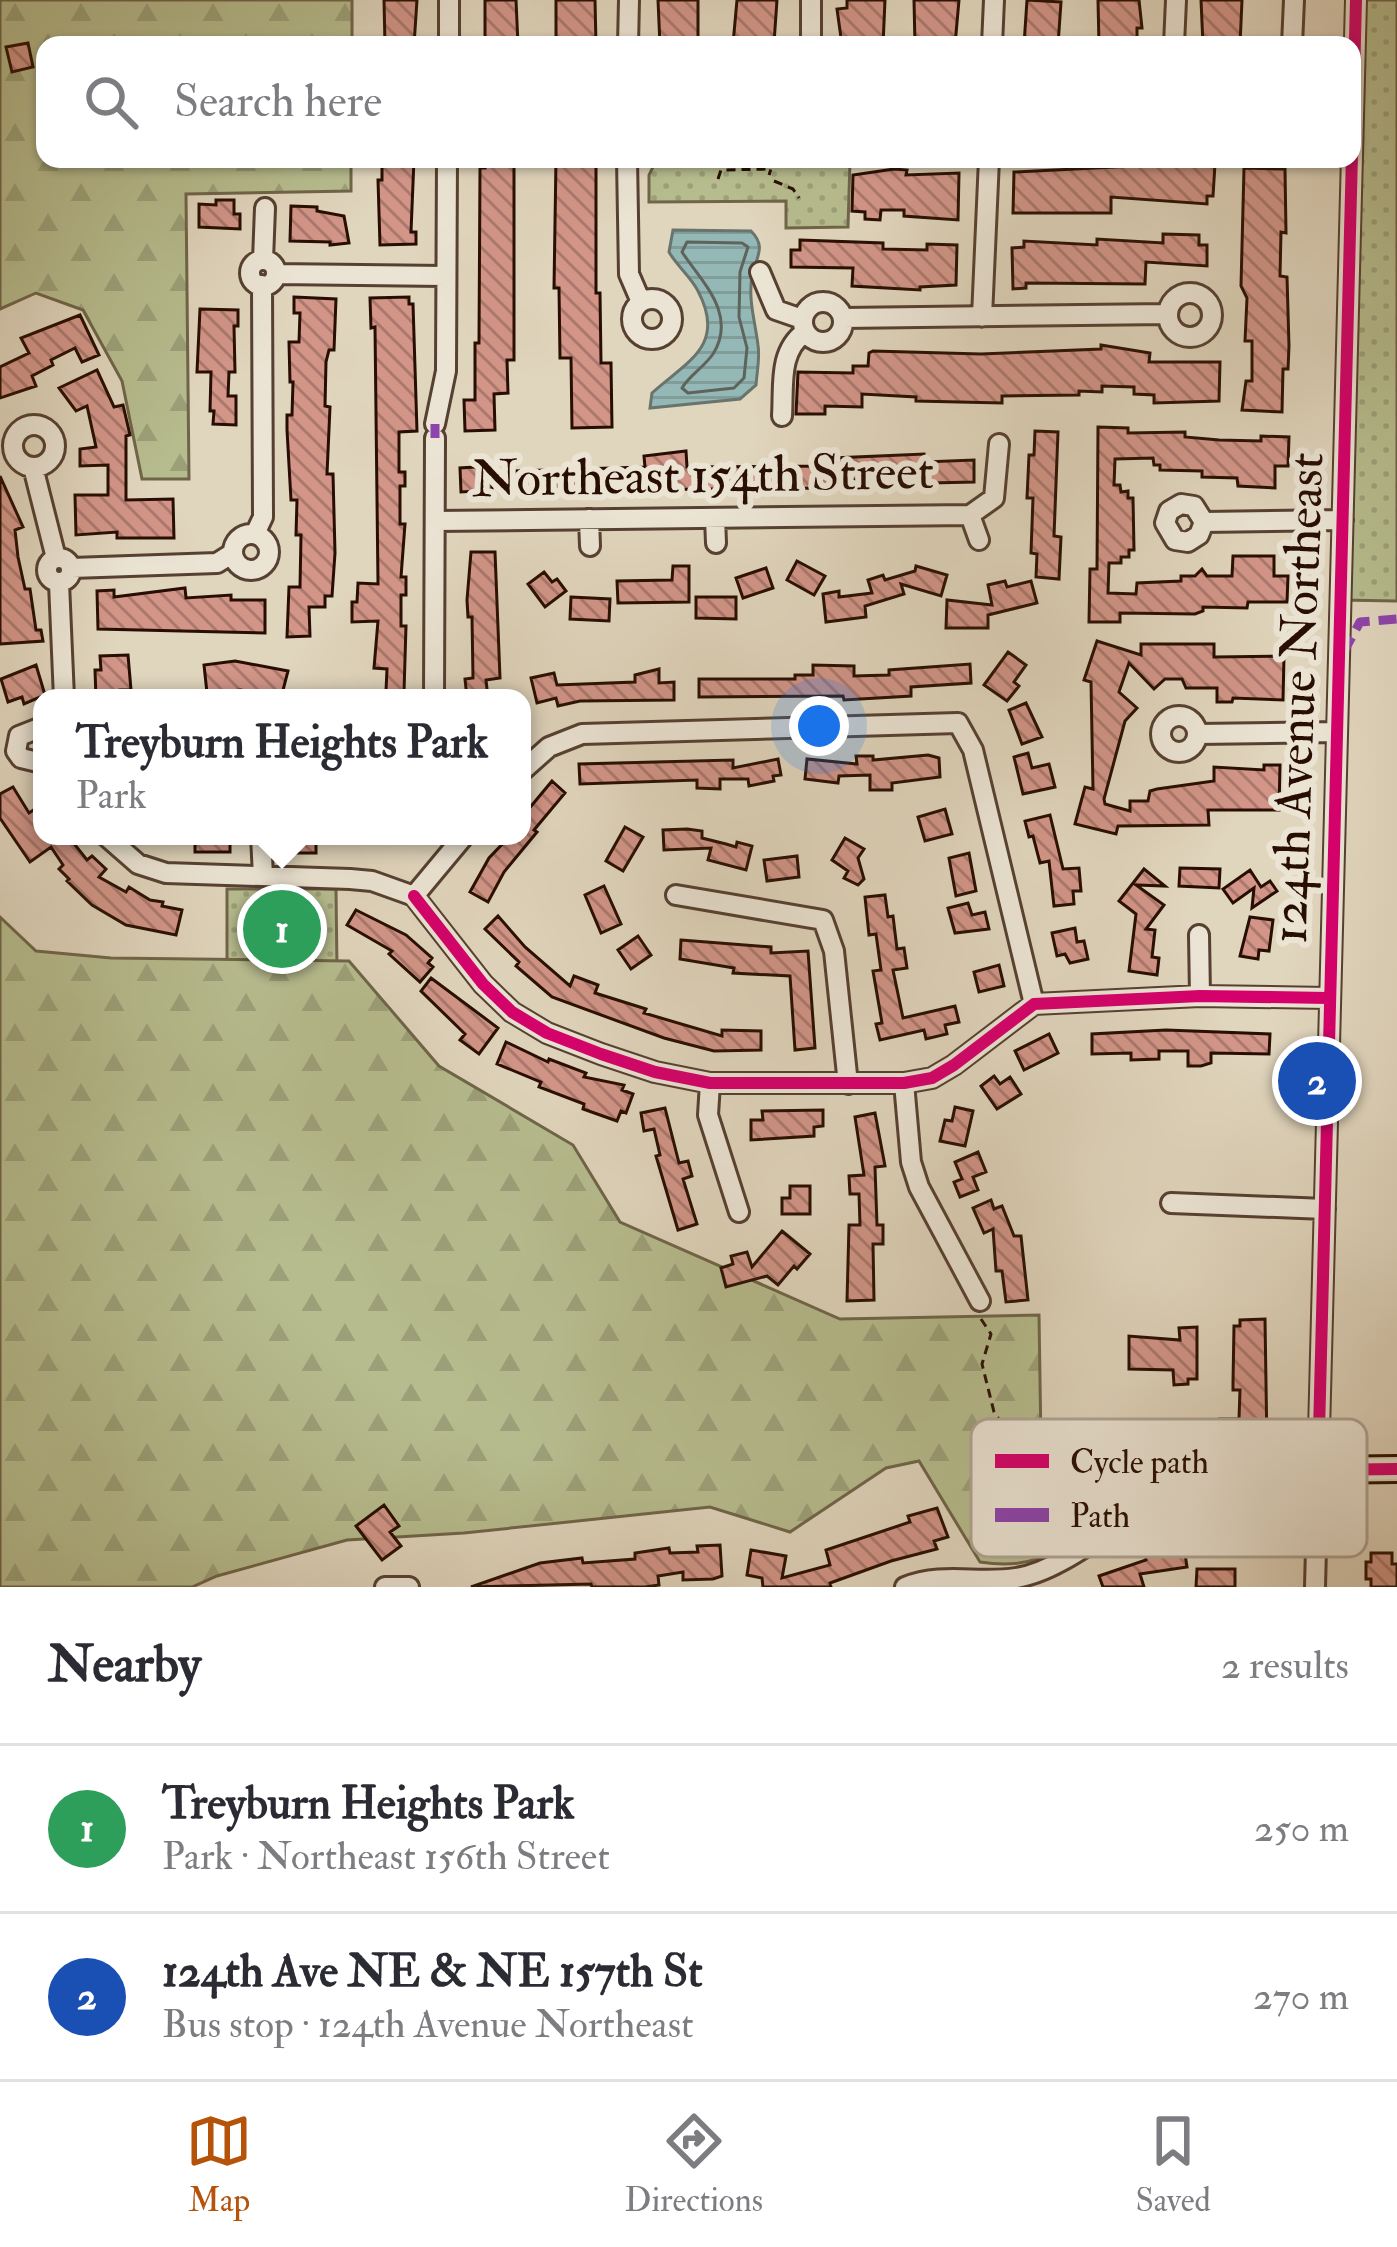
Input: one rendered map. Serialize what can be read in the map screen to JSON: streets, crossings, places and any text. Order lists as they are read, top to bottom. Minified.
{"streets":{"street":["Northeast 154th Street","124th Avenue Northeast"]},"legend":["Cycle path","Path"],"page":{"search":"Search here","popup":["Treyburn Heights Park","Park"],"pins":["1","2"],"heading":["Nearby","2 results"],"list":[{"mark":"1","name":"Treyburn Heights Park","note":"Park · Northeast 156th Street","value":"250 m"},{"mark":"2","name":"124th Ave NE & NE 157th St","note":"Bus stop · 124th Avenue Northeast","value":"270 m"}],"nav":["Map","Directions","Saved"]}}
